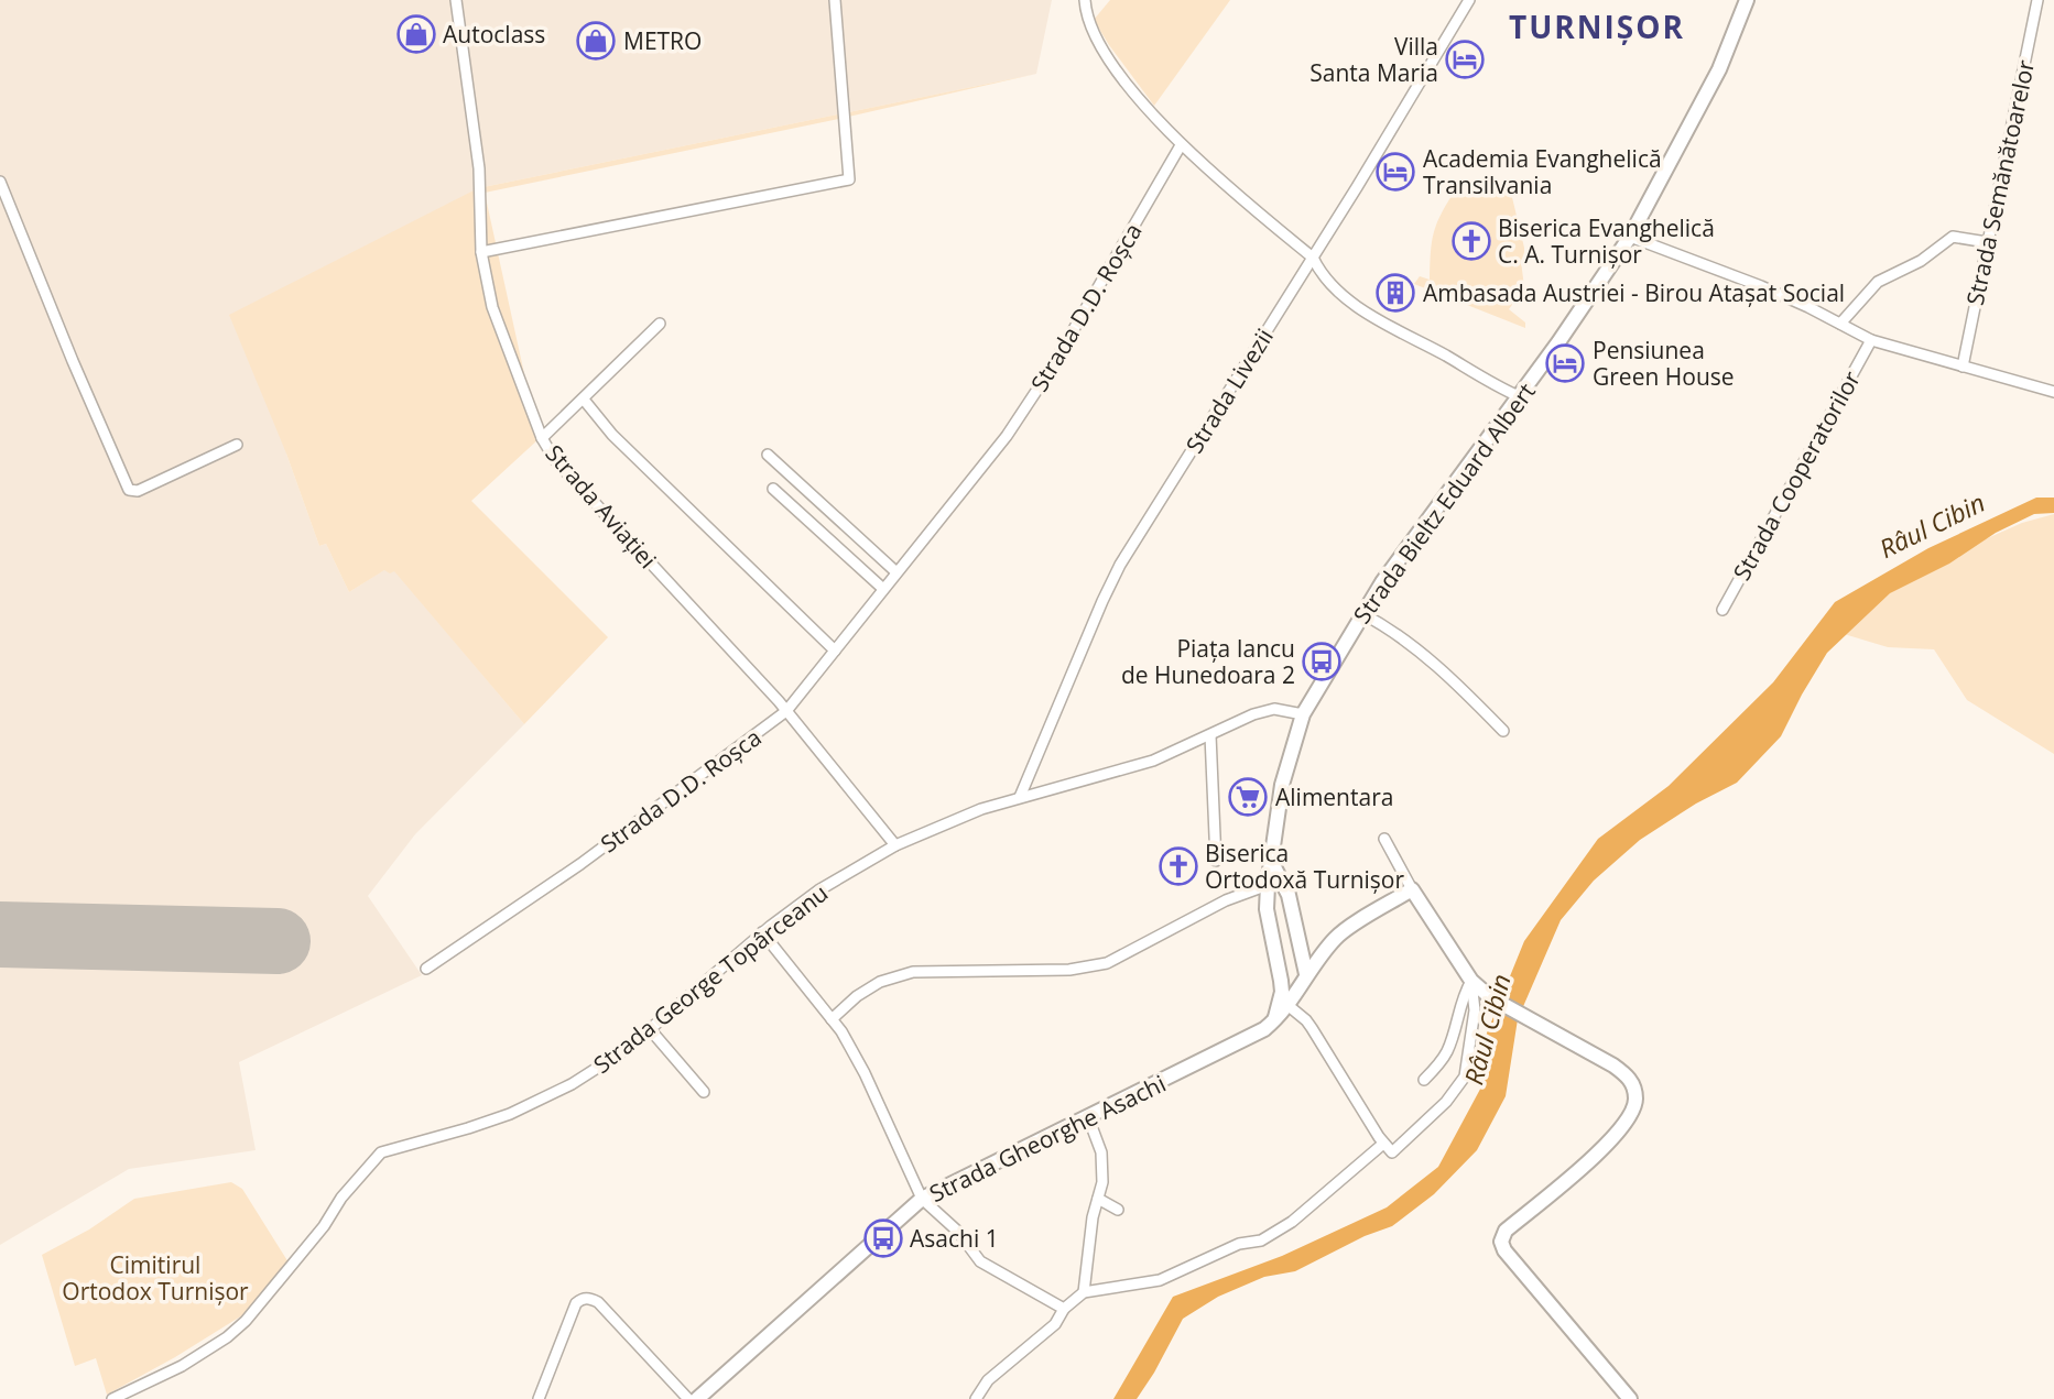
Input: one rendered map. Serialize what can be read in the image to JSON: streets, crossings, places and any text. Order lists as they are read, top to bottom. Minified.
{"streets":{"street":["Strada Semănătoarelor","Strada D.D. Roșca","Strada Livezii","Strada Cooperatorilor","Strada Bieltz Eduard Albert","Strada Aviației","Strada George Topârceanu","Strada Gheorghe Asachi"]},"crossings":[["Strada D.D. Roșca","Strada Aviației"],["Strada Livezii","Strada George Topârceanu"],["Strada Bieltz Eduard Albert","Strada George Topârceanu"],["Strada Bieltz Eduard Albert","Strada Gheorghe Asachi"],["Strada Aviației","Strada George Topârceanu"]],"districts":["TURNIȘOR"],"water":["Râul Cibin"],"parks":["Cimitirul Ortodox Turnișor"],"places":{"shop":["Autoclass","METRO"],"hotel":["Villa Santa Maria","Academia Evanghelică Transilvania","Pensiunea Green House"],"church":["Biserica Evanghelică C. A. Turnișor","Biserica Ortodoxă Turnișor"],"building":["Ambasada Austriei - Birou Atașat Social"],"bus stop":["Piața Iancu de Hunedoara 2","Asachi 1"],"supermarket":["Alimentara"]}}
